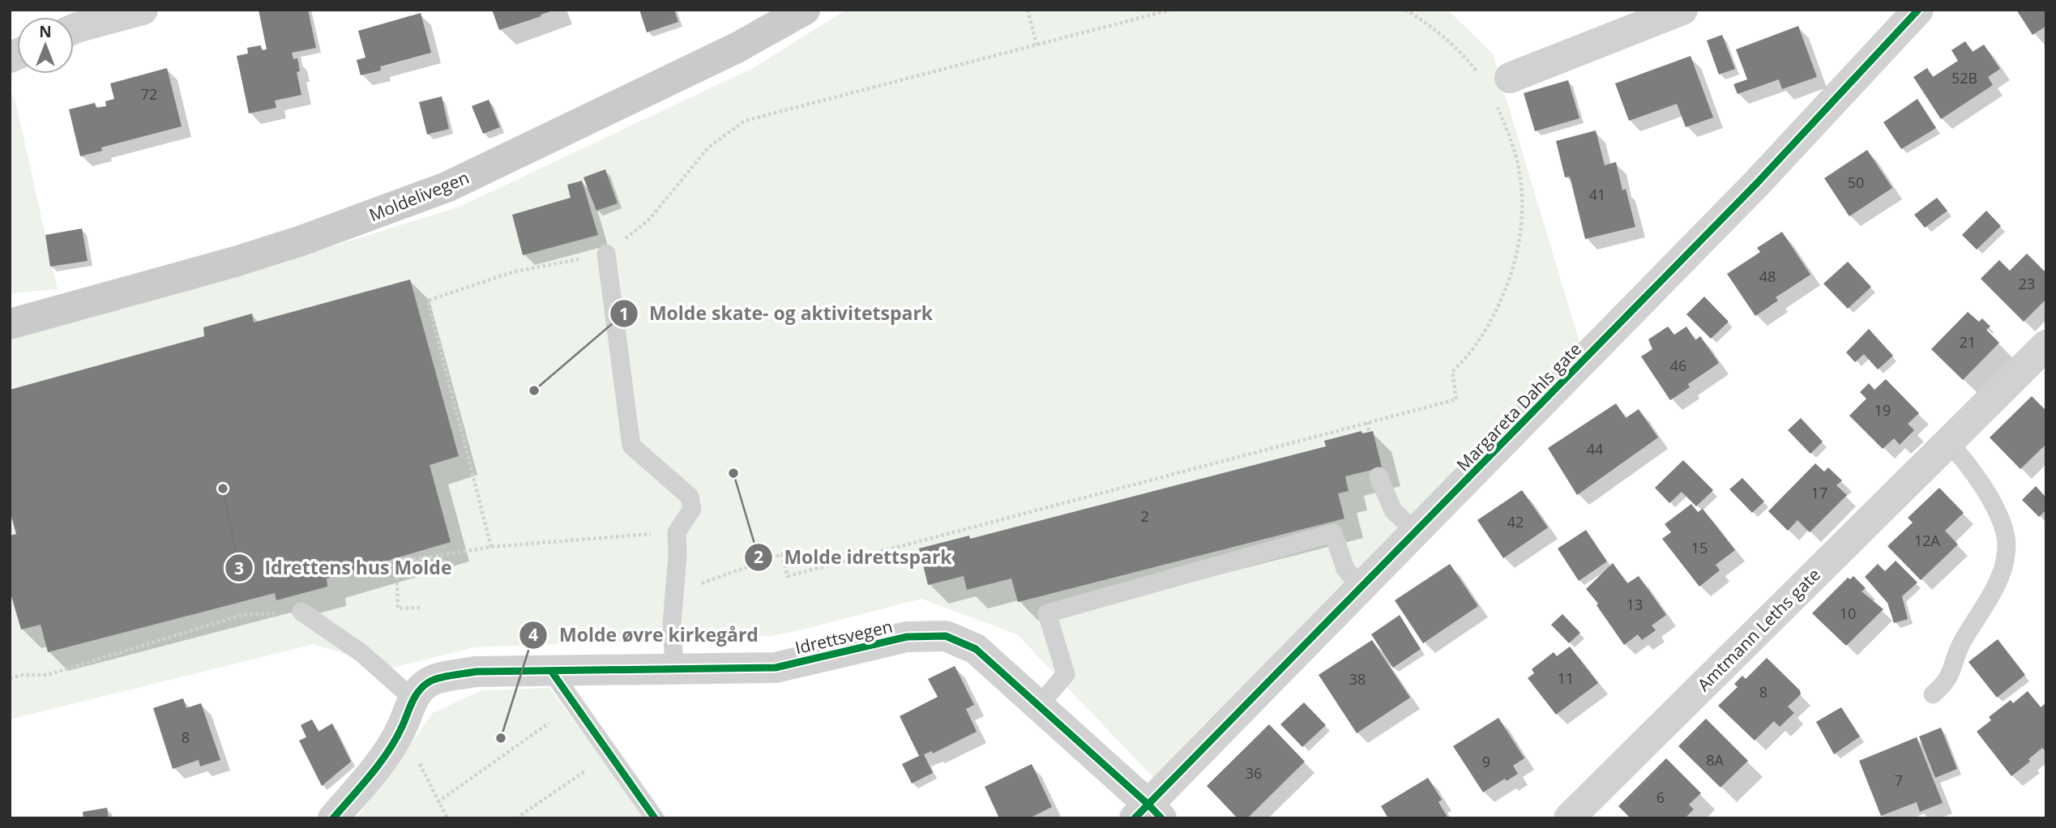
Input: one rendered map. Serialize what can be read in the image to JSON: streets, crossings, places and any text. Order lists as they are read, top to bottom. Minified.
{"streets":{"main road":["Moldelivegen"],"street":["Margareta Dahls gate","Amtmann Leths gate","Idrettsvegen"]},"crossings":[["Margareta Dahls gate","Idrettsvegen"]],"places":["Molde skate- og aktivitetspark","Molde idrettspark","Idrettens hus Molde","Molde øvre kirkegård"],"house_numbers":["52B","72","50","41","48","23","21","46","19","44","17","2","42","12A","15","13","10","11","38","8","8","8A","9","36","7","6"],"north":"top"}
